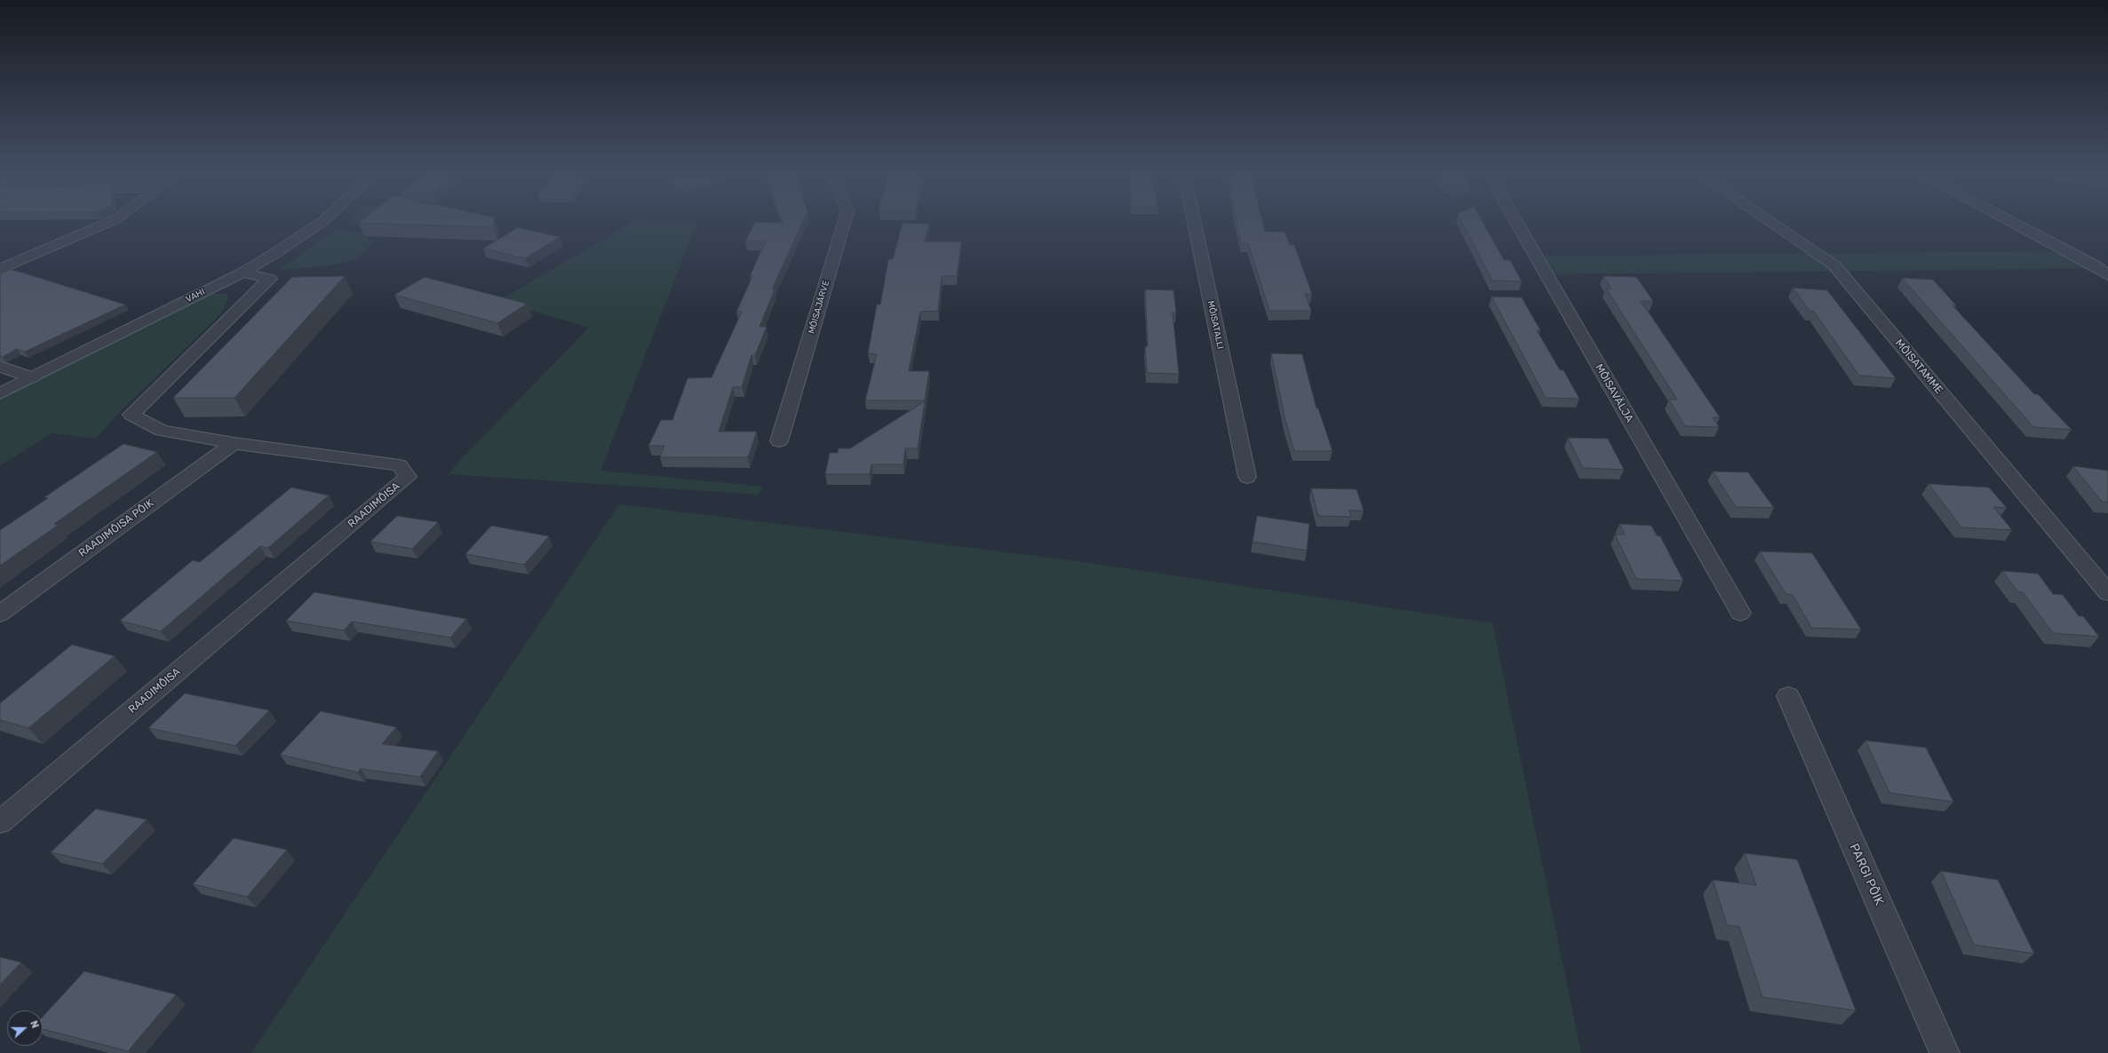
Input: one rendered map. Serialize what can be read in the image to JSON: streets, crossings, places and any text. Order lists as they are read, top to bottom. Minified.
{"streets":{"street":["VAHI","MÕISAJÄRVE","MÕISATALLI","MÕISATAMME","MÕISAVÄLJA","RAADIMÕISA","RAADIMÕISA PÕIK","PARGI PÕIK"]},"crossings":[["VAHI","RAADIMÕISA"],["RAADIMÕISA","RAADIMÕISA PÕIK"]],"north":"right"}
